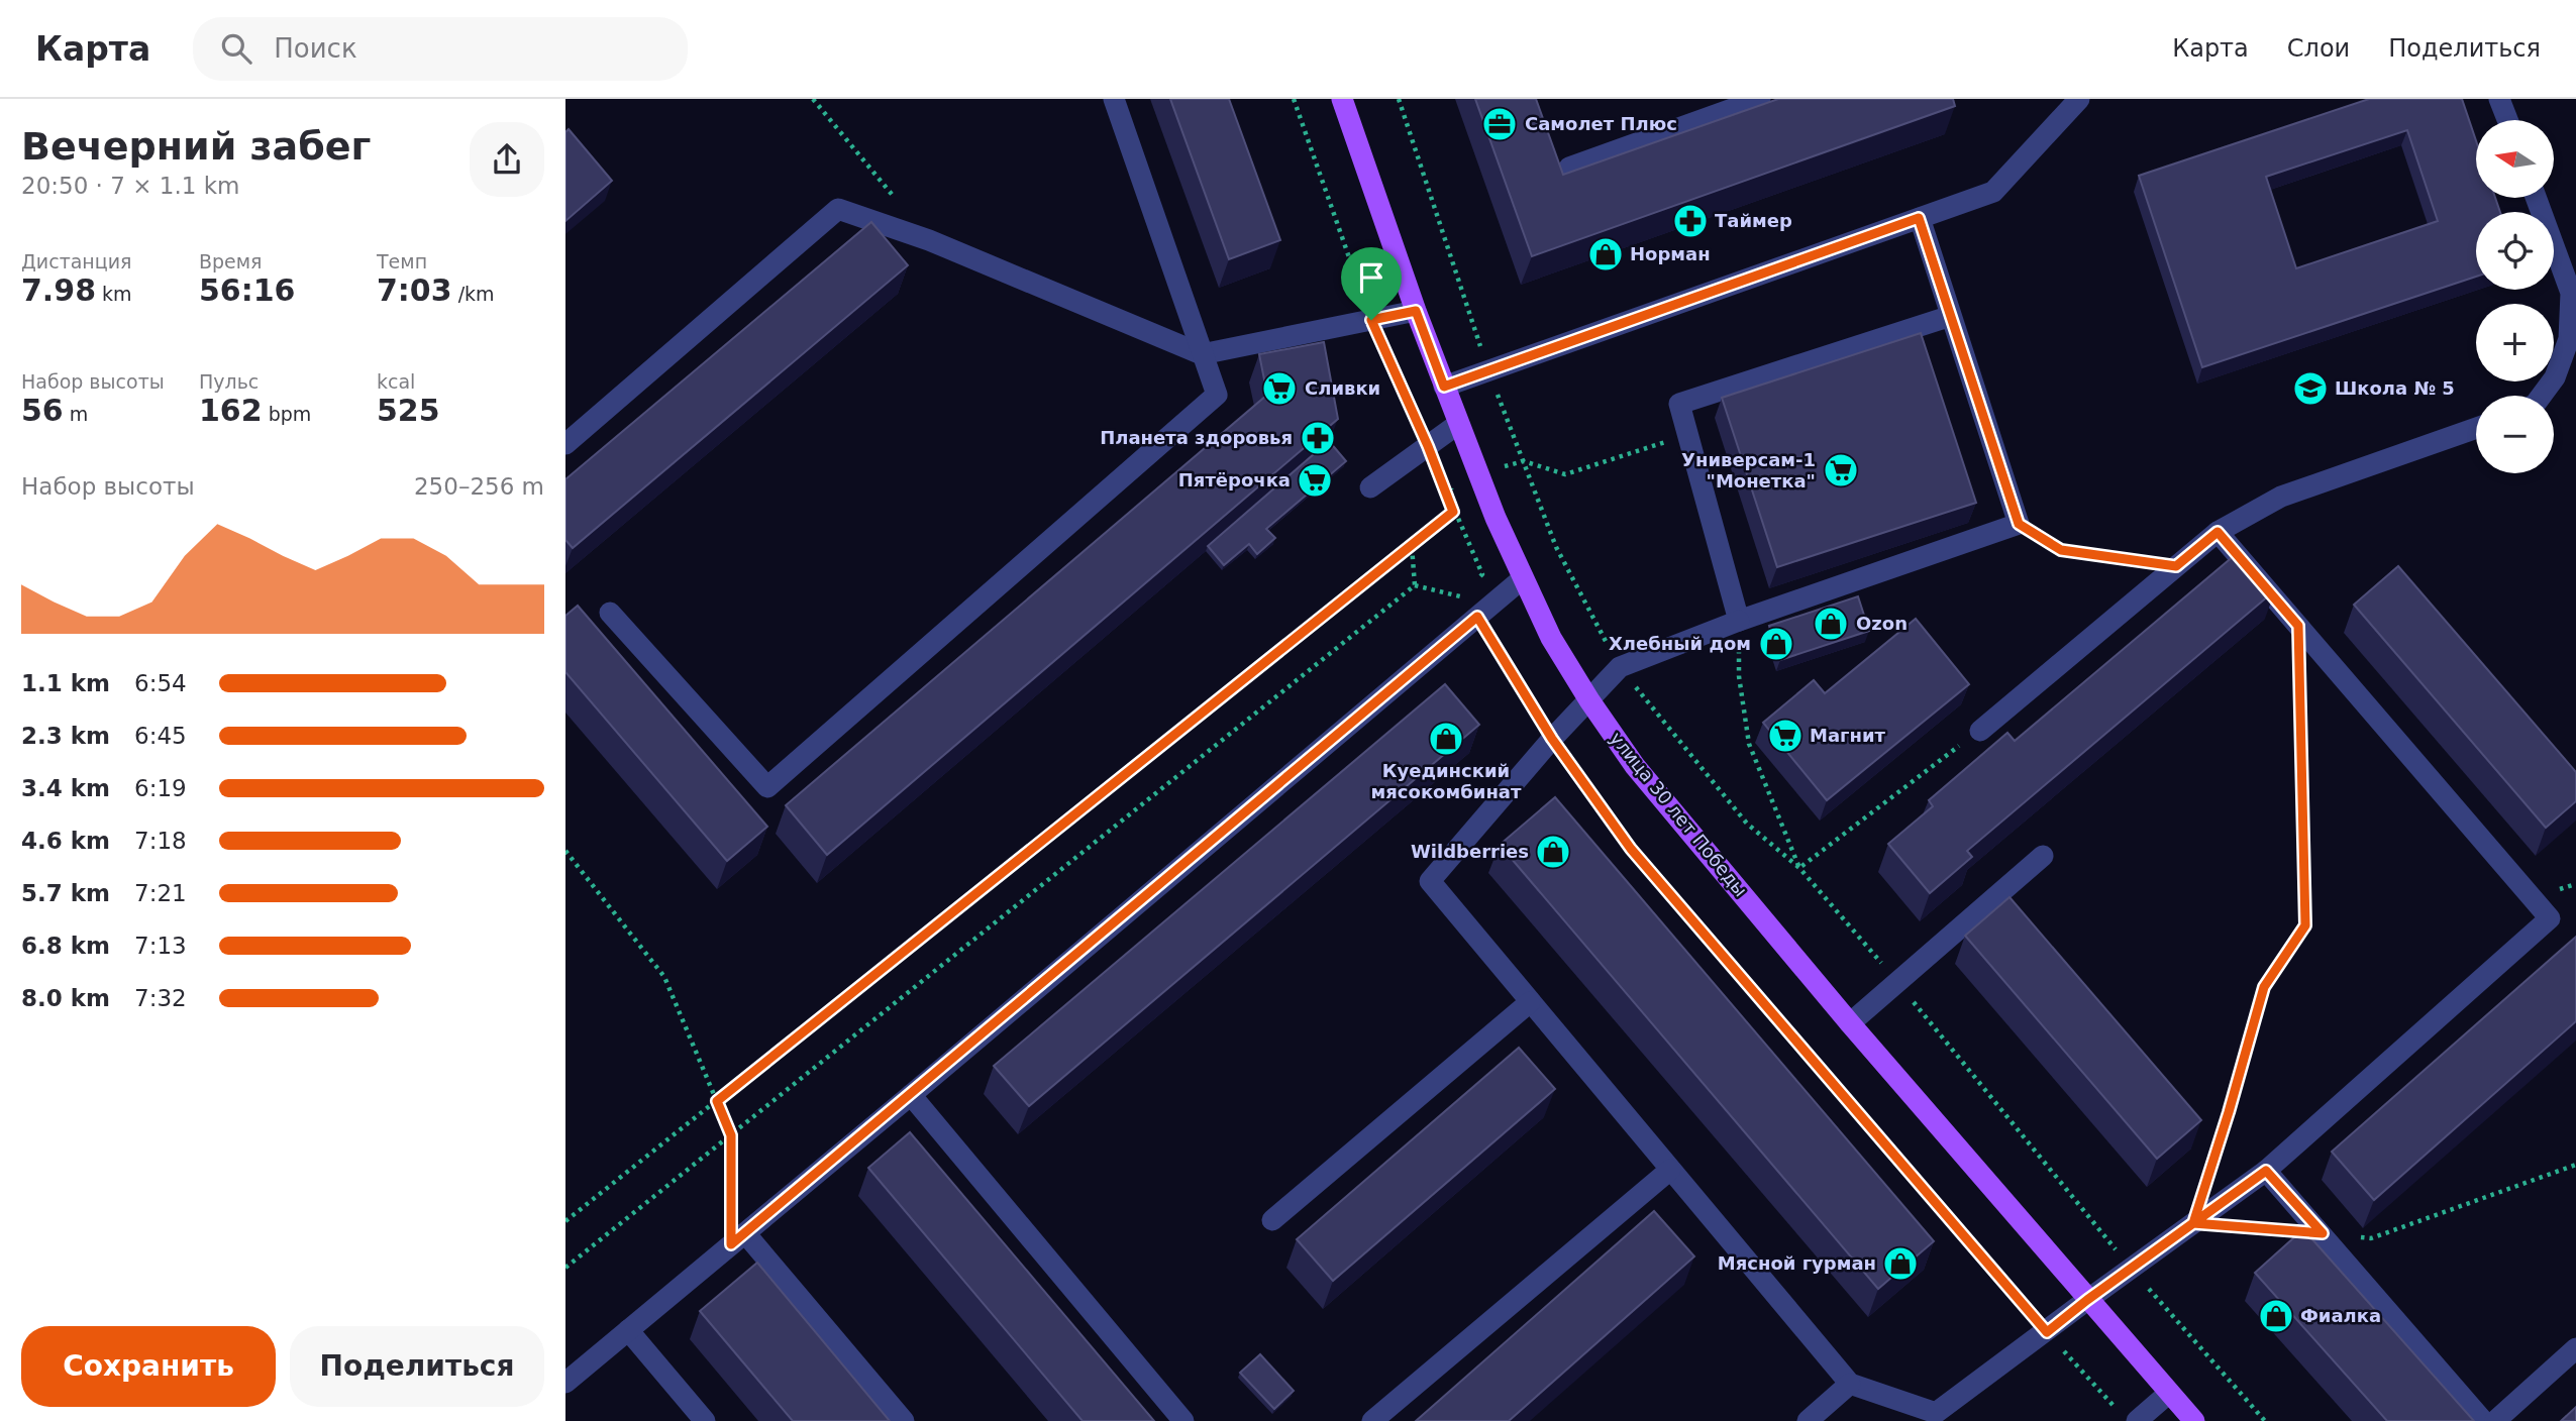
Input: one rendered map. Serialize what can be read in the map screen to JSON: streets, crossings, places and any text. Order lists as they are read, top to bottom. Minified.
{"streets":{"main road":["улица 30 лет Победы"]},"places":{"office":["Самолет Плюс"],"pharmacy":["Таймер","Планета здоровья"],"shop":["Норман","Ozon","Хлебный дом","Куединский мясокомбинат","Wildberries","Мясной гурман","Фиалка"],"supermarket":["Сливки","Универсам-1 \"Монетка\"","Пятёрочка","Магнит"],"school or university":["Школа № 5"]},"north":"left","page":{"header":"Карта","search":"Поиск","nav":["Карта","Слои","Поделиться"],"heading":["Вечерний забег","20:50 · 7 × 1.1 km"],"map_buttons":["+","−"],"stats":[["Дистанция","7.98 km"],["Время","56:16"],["Темп","7:03 /km"],["Набор высоты","56 m"],["Пульс","162 bpm"],["kcal","525"]],"chart":["Набор высоты","250–256 m"],"list":[{"name":"1.1 km","note":"6:54"},{"name":"2.3 km","note":"6:45"},{"name":"3.4 km","note":"6:19"},{"name":"4.6 km","note":"7:18"},{"name":"5.7 km","note":"7:21"},{"name":"6.8 km","note":"7:13"},{"name":"8.0 km","note":"7:32"}],"buttons":["Сохранить","Поделиться"]}}
